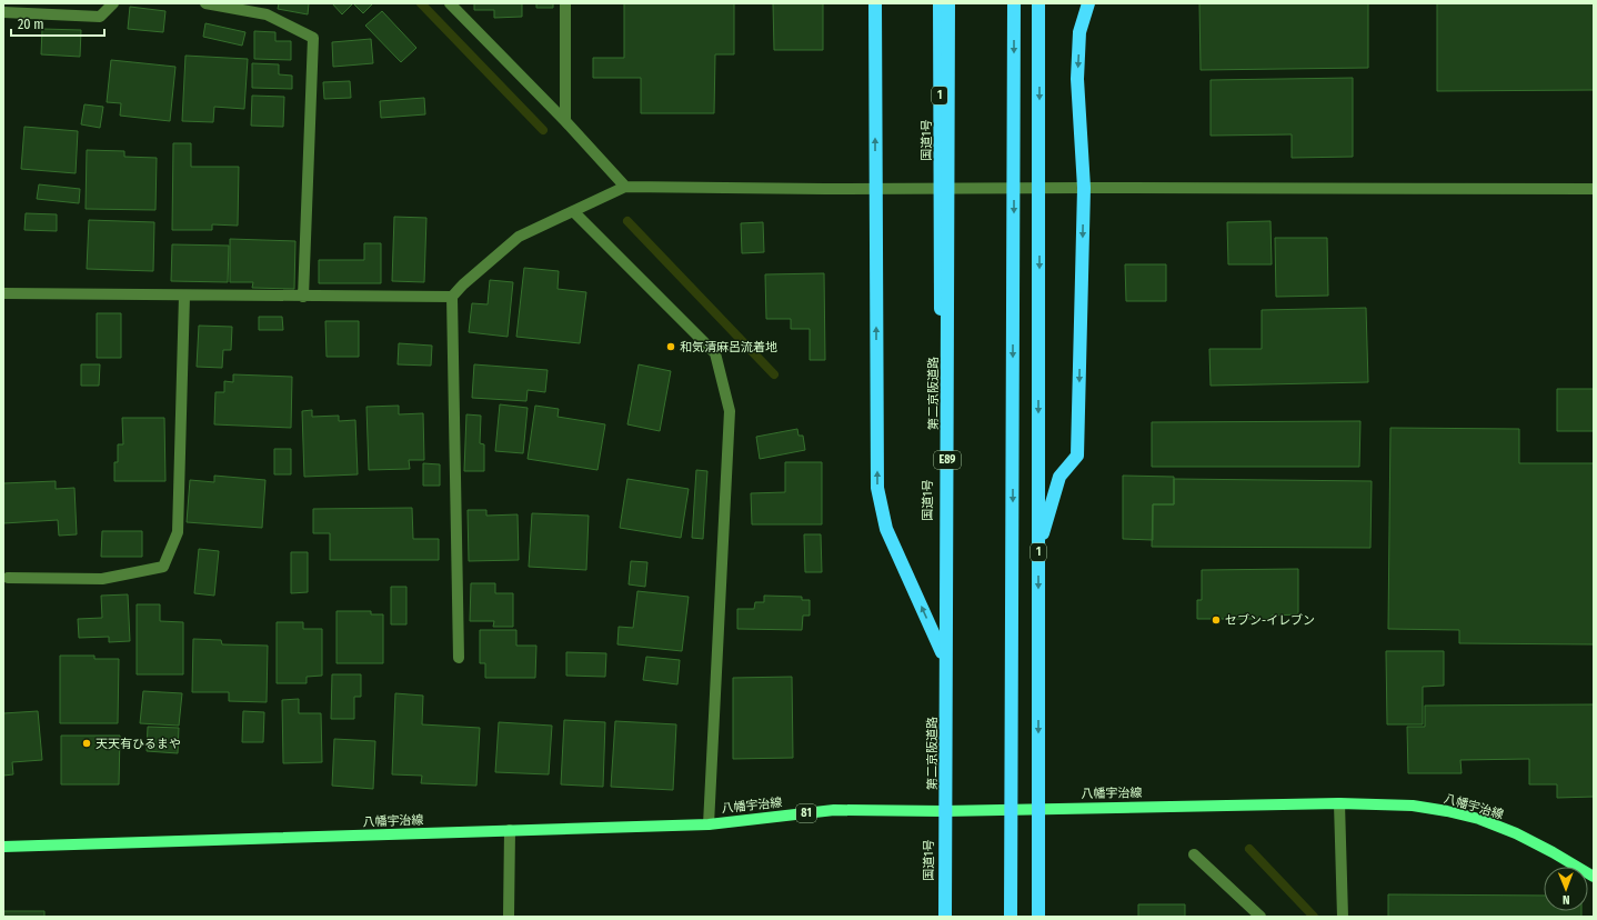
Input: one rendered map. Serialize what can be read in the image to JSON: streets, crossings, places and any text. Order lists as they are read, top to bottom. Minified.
{"streets":{"highway":["1","国道1号","第二京阪道路","E89"],"main road":["八幡宇治線","81"]},"crossings":[["1","八幡宇治線"],["国道1号","第二京阪道路"],["国道1号","八幡宇治線"]],"places":["和気清麻呂流着地","セブン-イレブン","天天有ひるまや"],"scale_bar":"20 m","north":"bottom"}
